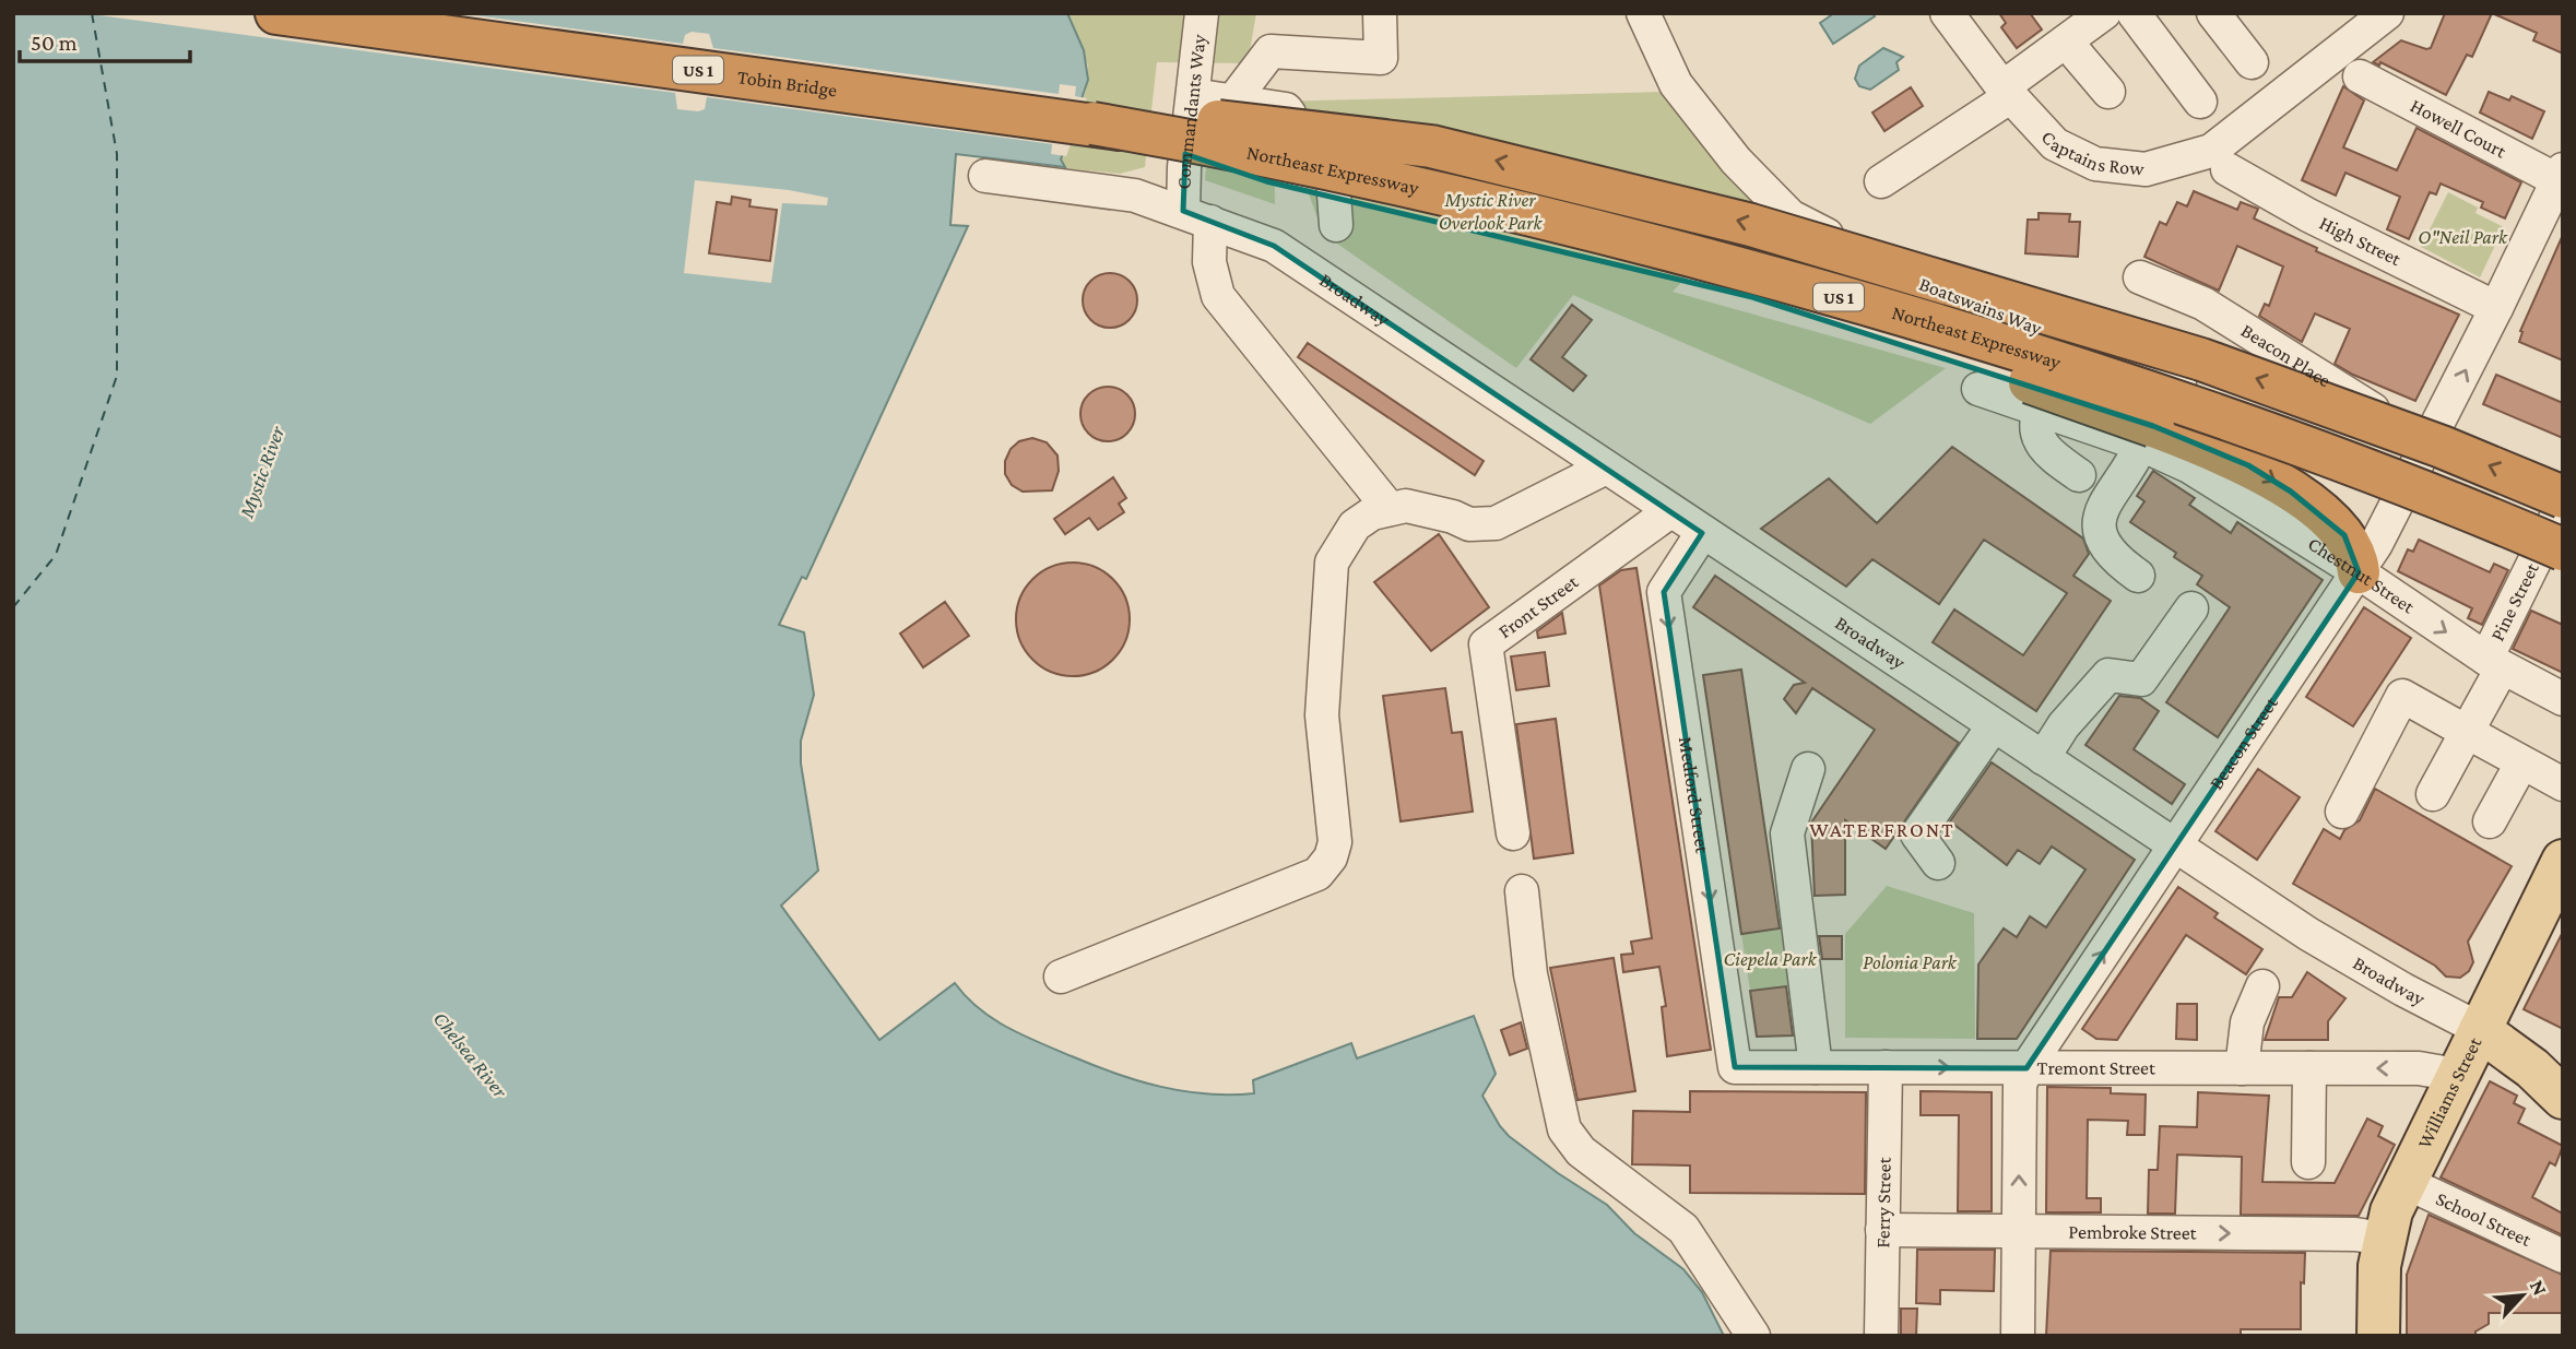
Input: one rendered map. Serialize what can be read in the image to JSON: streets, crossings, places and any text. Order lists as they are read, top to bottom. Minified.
{"streets":{"highway":["US 1","Tobin Bridge","Northeast Expressway"],"main road":["Williams Street"],"street":["Commandants Way","Howell Court","Captains Row","High Street","Broadway","Boatswains Way","Beacon Place","Chestnut Street","Pine Street","Front Street","Beacon Street","Medford Street","Tremont Street","Ferry Street","School Street","Pembroke Street"]},"crossings":[["Tobin Bridge","Northeast Expressway"],["Commandants Way","Broadway"],["Howell Court","Beacon Street"],["High Street","Beacon Street"],["Broadway","Front Street"],["Broadway","Beacon Street"],["Broadway","Medford Street"],["Broadway","Williams Street"],["Boatswains Way","Beacon Place"],["Boatswains Way","Beacon Street"],["Beacon Place","Beacon Street"],["Chestnut Street","Pine Street"],["Chestnut Street","Beacon Street"],["Beacon Street","Tremont Street"],["Beacon Street","Pembroke Street"],["Medford Street","Tremont Street"],["Tremont Street","Williams Street"],["Tremont Street","Ferry Street"],["Williams Street","School Street"],["Williams Street","Pembroke Street"],["Ferry Street","Pembroke Street"]],"one_way":["Chestnut Street","Pembroke Street"],"districts":["WATERFRONT"],"water":["Mystic River","Chelsea River"],"parks":["Mystic River Overlook Park","O\"Neil Park","Ciepela Park","Polonia Park"],"scale_bar":"50 m","north":"top right"}
